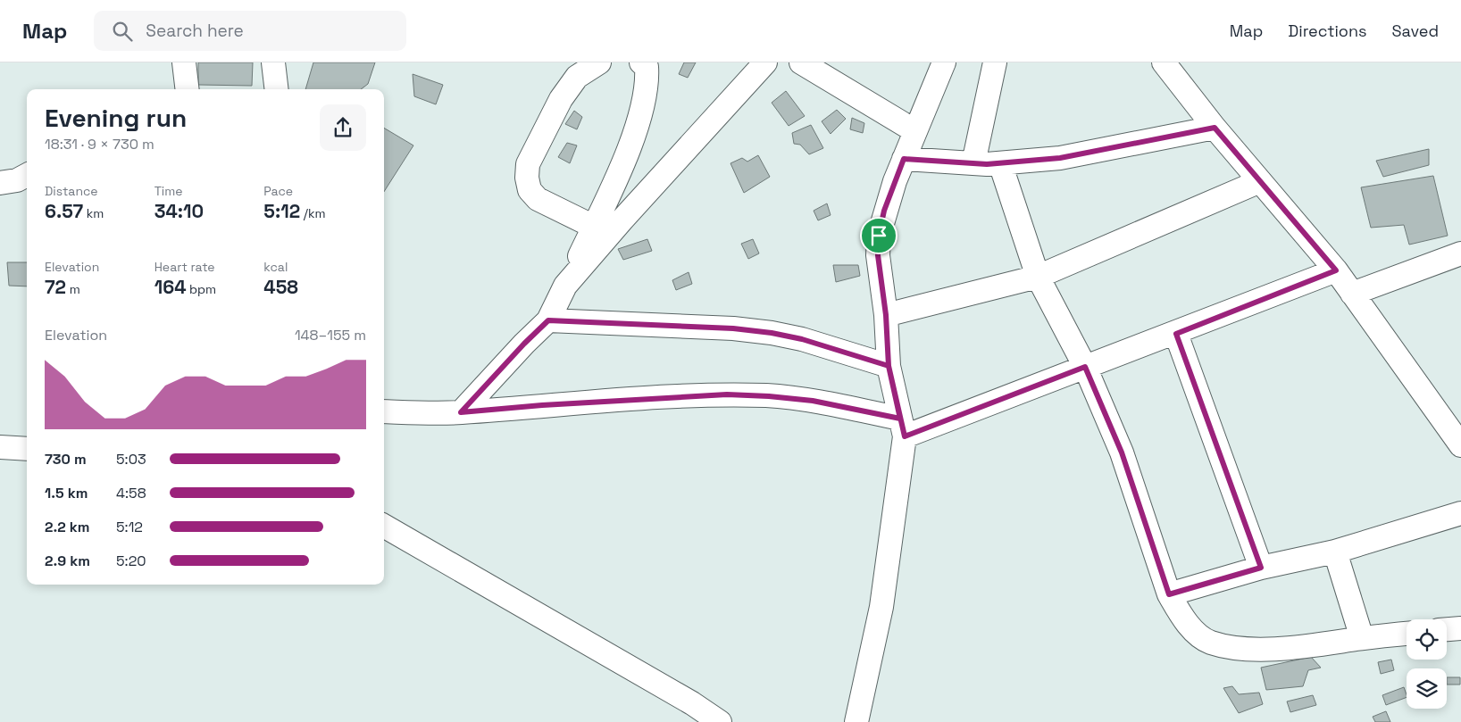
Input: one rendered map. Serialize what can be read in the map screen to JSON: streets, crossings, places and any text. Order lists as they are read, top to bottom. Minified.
{"page":{"header":"Map","search":"Search here","nav":["Map","Directions","Saved"],"heading":["Evening run","18:31 · 9 × 730 m"],"stats":[["Distance","6.57 km"],["Time","34:10"],["Pace","5:12 /km"],["Elevation","72 m"],["Heart rate","164 bpm"],["kcal","458"]],"chart":["Elevation","148–155 m"],"list":[{"name":"730 m","note":"5:03"},{"name":"1.5 km","note":"4:58"},{"name":"2.2 km","note":"5:12"},{"name":"2.9 km","note":"5:20"}]}}
